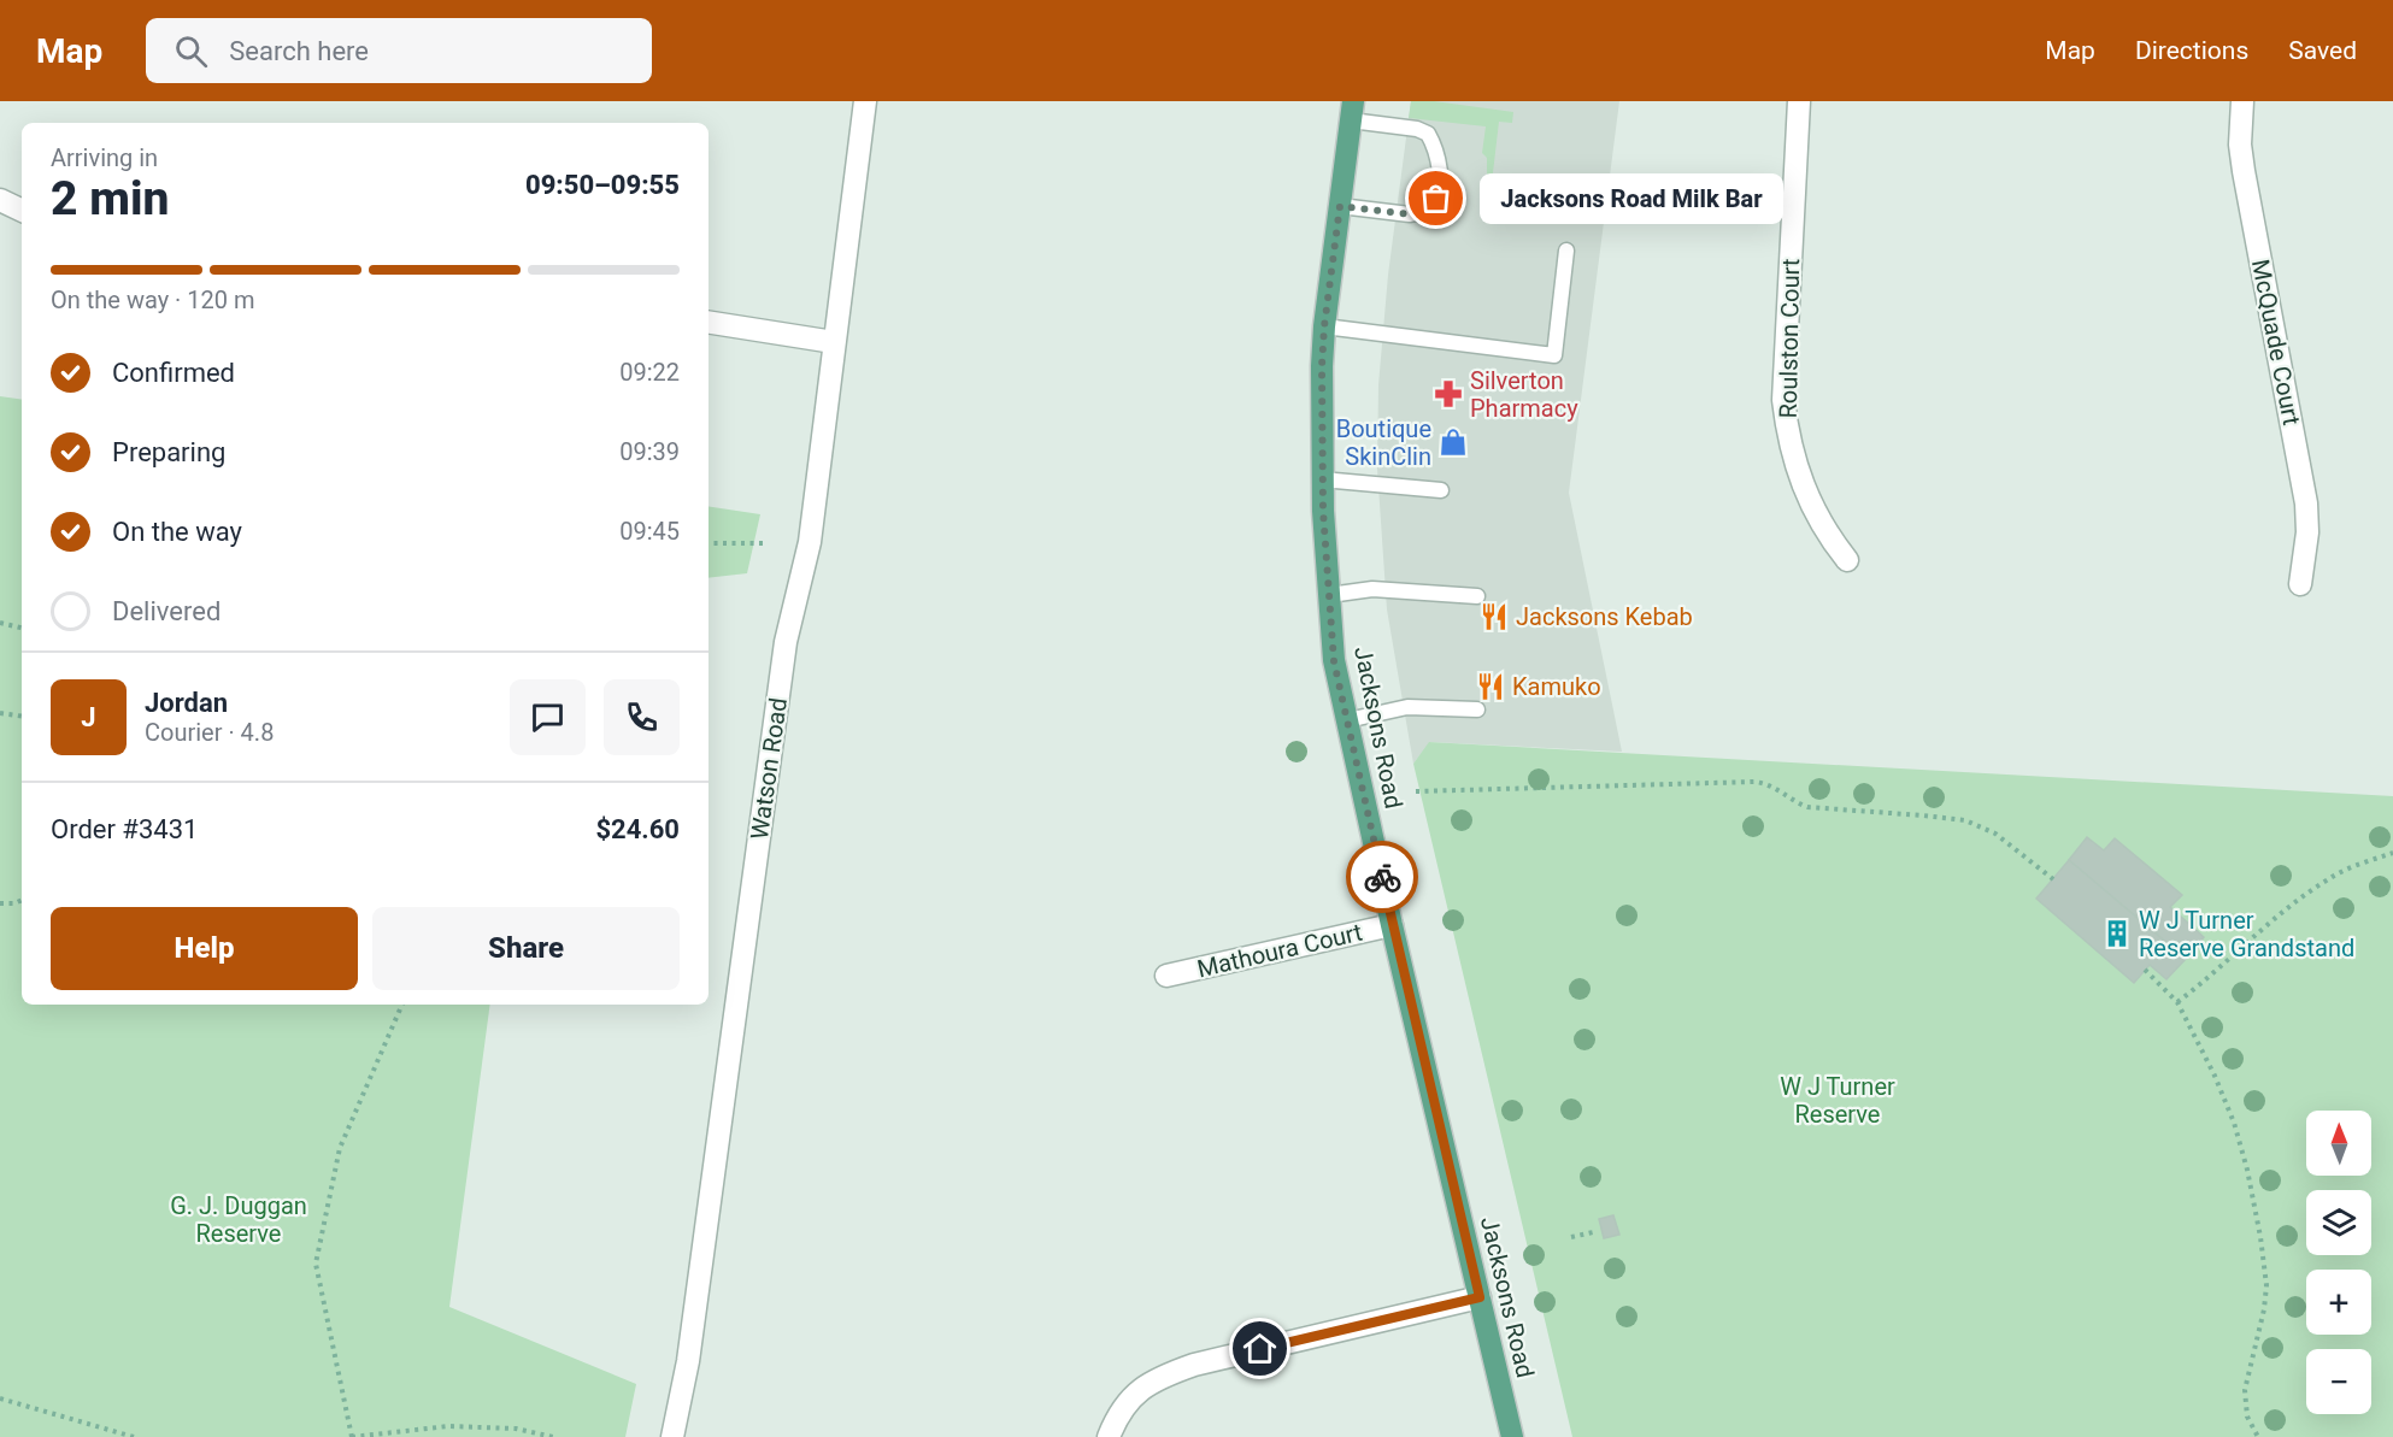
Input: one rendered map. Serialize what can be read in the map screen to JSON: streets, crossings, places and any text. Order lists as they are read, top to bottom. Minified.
{"streets":{"main road":["Jacksons Road"],"street":["Roulston Court","McQuade Court","Watson Road","Mathoura Court"]},"crossings":[["Jacksons Road","Mathoura Court"]],"parks":["W J Turner Reserve","G. J. Duggan Reserve"],"places":{"other":["Jacksons Road Milk Bar"],"pharmacy":["Silverton Pharmacy"],"shop":["Boutique SkinClin"],"restaurant":["Jacksons Kebab","Kamuko"],"building":["W J Turner Reserve Grandstand"]},"north":"top","page":{"header":"Map","search":"Search here","nav":["Map","Directions","Saved"],"heading":["2 min","Arriving in","09:50–09:55"],"panel":["Jordan","Courier · 4.8","Order #3431","$24.60"],"bubble":"Jacksons Road Milk Bar","bar":"On the way · 120 m","list":[["Confirmed","09:22"],["Preparing","09:39"],["On the way","09:45"],"Delivered"],"round":"J","buttons":["Help","Share"],"map_buttons":["+","−"]}}
